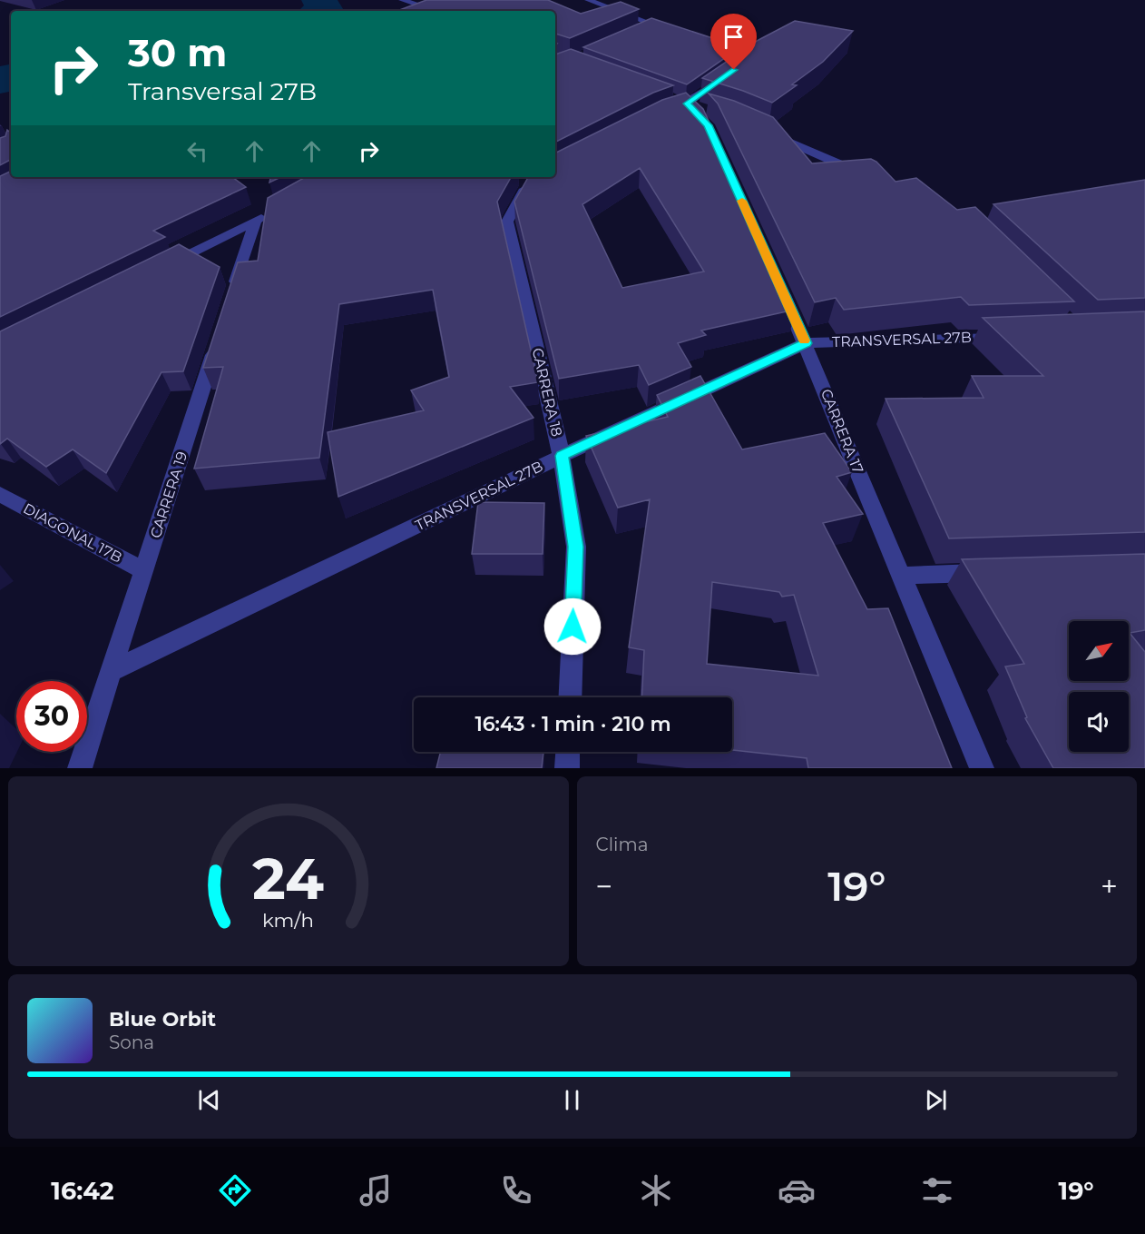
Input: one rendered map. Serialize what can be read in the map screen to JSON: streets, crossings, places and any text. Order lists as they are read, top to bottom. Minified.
{"streets":{"street":["TRANSVERSAL 27B","CARRERA 18","CARRERA 17","CARRERA 19","DIAGONAL 17B"]},"crossings":[["TRANSVERSAL 27B","CARRERA 18"],["TRANSVERSAL 27B","CARRERA 17"],["TRANSVERSAL 27B","CARRERA 19"],["CARRERA 19","DIAGONAL 17B"]],"north":"top right","page":{"turn":["30 m","Transversal 27B"],"limit":"30","trip":"16:43 · 1 min · 210 m","tile":"Clima","heat":["−","19°","+"],"song":["Blue Orbit","Sona"],"tabs":["16:42","19°"],"gauge":["24","km/h"]}}
